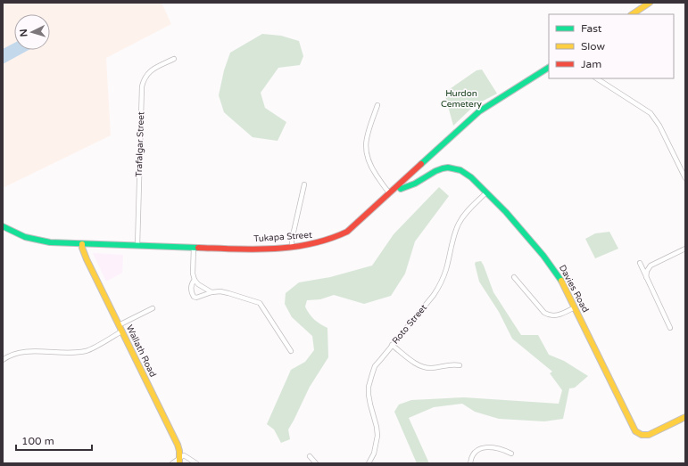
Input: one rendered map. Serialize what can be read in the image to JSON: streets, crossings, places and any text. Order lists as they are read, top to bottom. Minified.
{"streets":{"street":["Trafalgar Street","Tukapa Street","Davies Road","Roto Street","Wallath Road"]},"crossings":[["Trafalgar Street","Tukapa Street"],["Tukapa Street","Davies Road"],["Tukapa Street","Wallath Road"],["Davies Road","Roto Street"]],"parks":["Hurdon Cemetery"],"legend":["Fast","Slow","Jam"],"scale_bar":"100 m","north":"left"}
